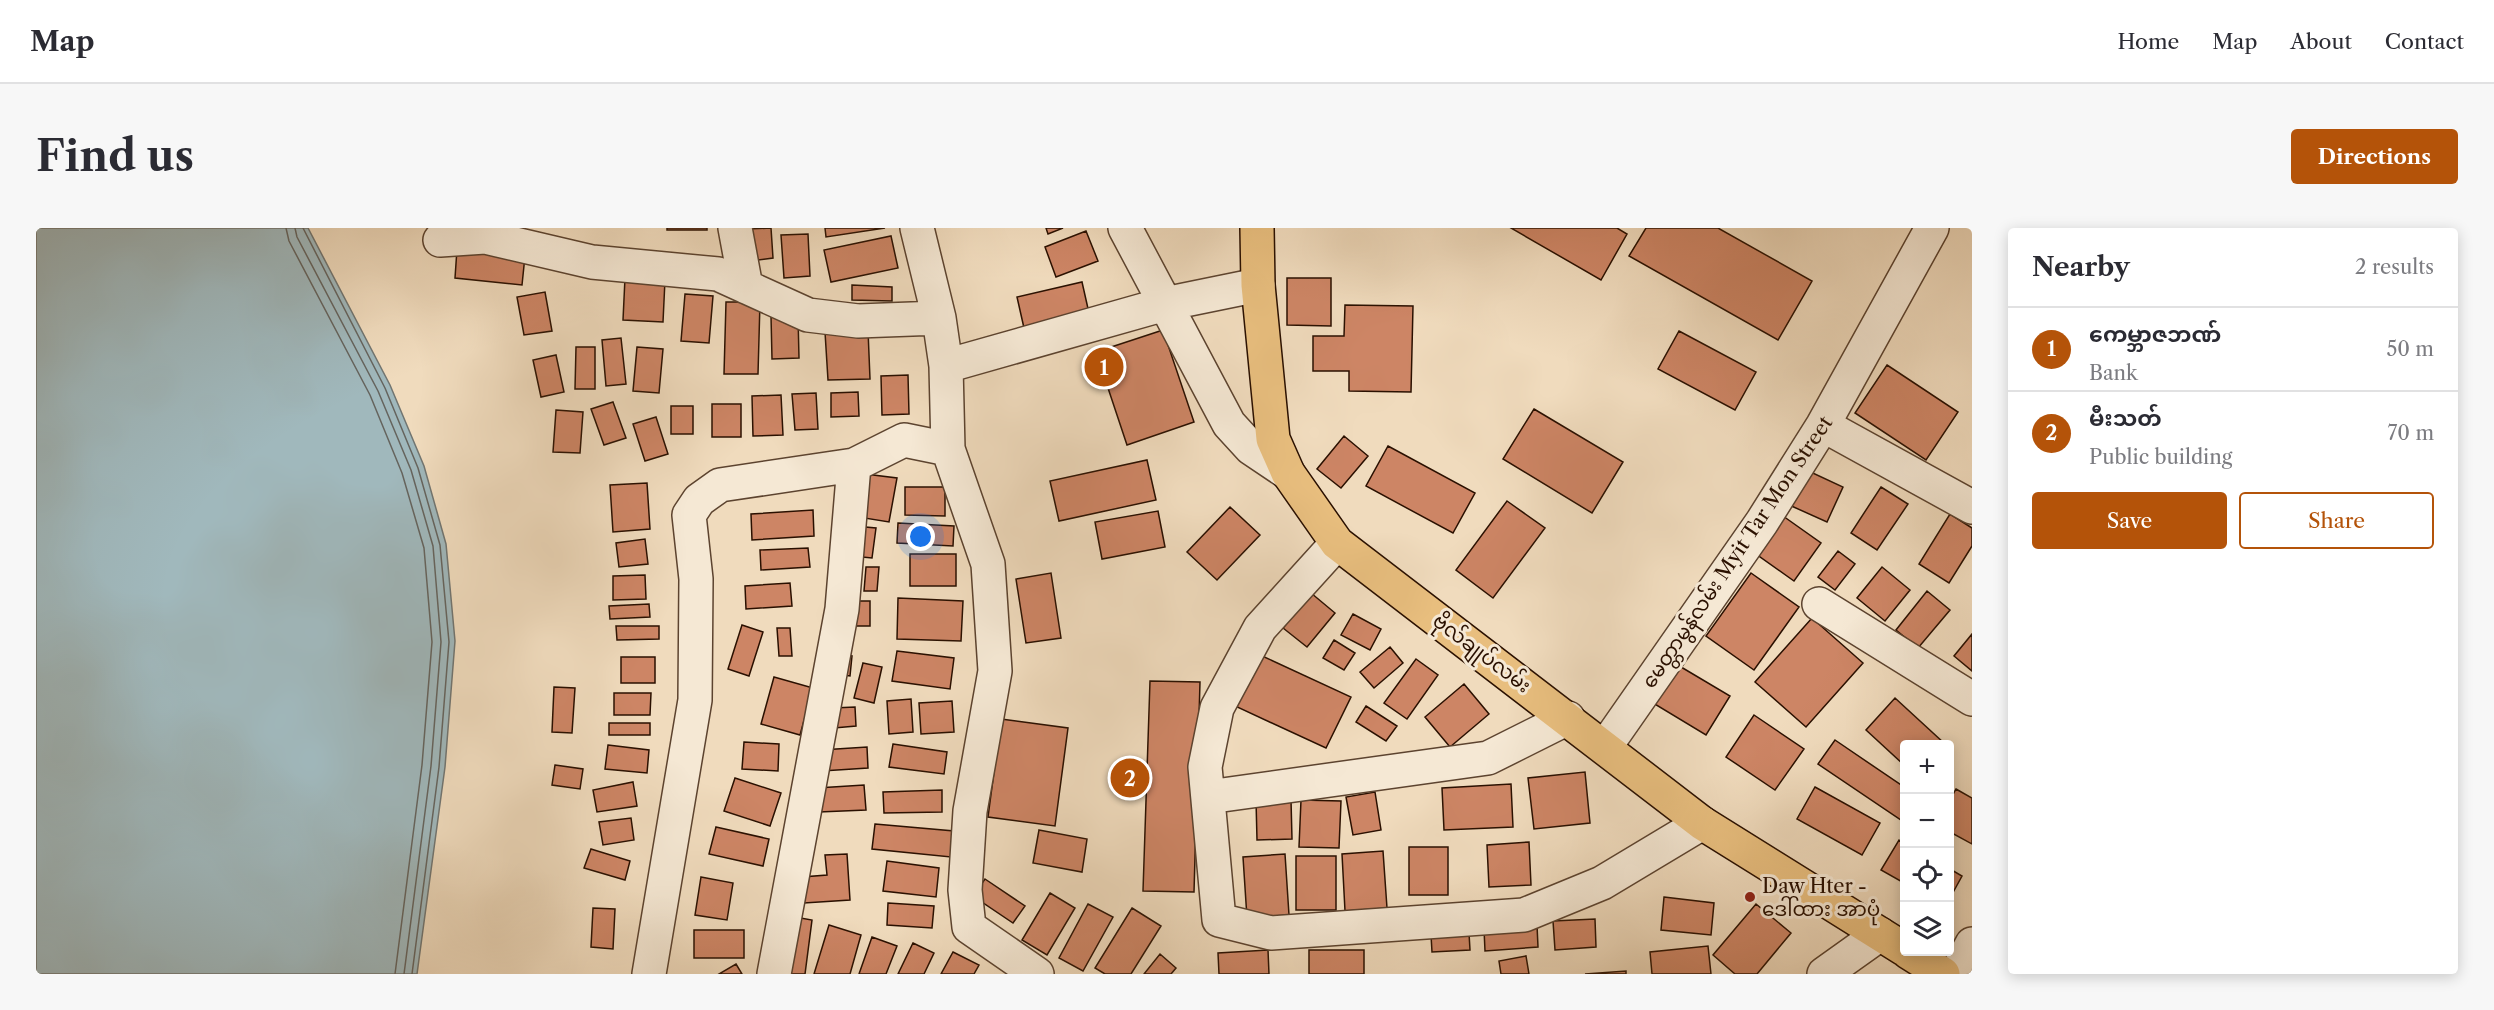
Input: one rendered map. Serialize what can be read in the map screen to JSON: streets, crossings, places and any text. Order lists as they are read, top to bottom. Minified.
{"streets":{"highway":["ဗိုလ်ချုပ်လမ်း"],"street":["မေတ္တာမွန်လမ်း Myit Tar Mon Street"]},"crossings":[["မေတ္တာမွန်လမ်း Myit Tar Mon Street","ဗိုလ်ချုပ်လမ်း"]],"places":["Daw Hter - ဒေါ်ထား အာပုံ"],"page":{"header":"Map","nav":["Home","Map","About","Contact"],"buttons":["Directions",["Save","Share"]],"title":"Find us","heading":["Nearby","2 results"],"list":[{"mark":"1","name":"ကေမ္ဘာဇဘဏ်","note":"Bank","value":"50 m"},{"mark":"2","name":"မီးသတ်","note":"Public building","value":"70 m"}],"pins":["1","2"],"map_buttons":["+","−"]}}
